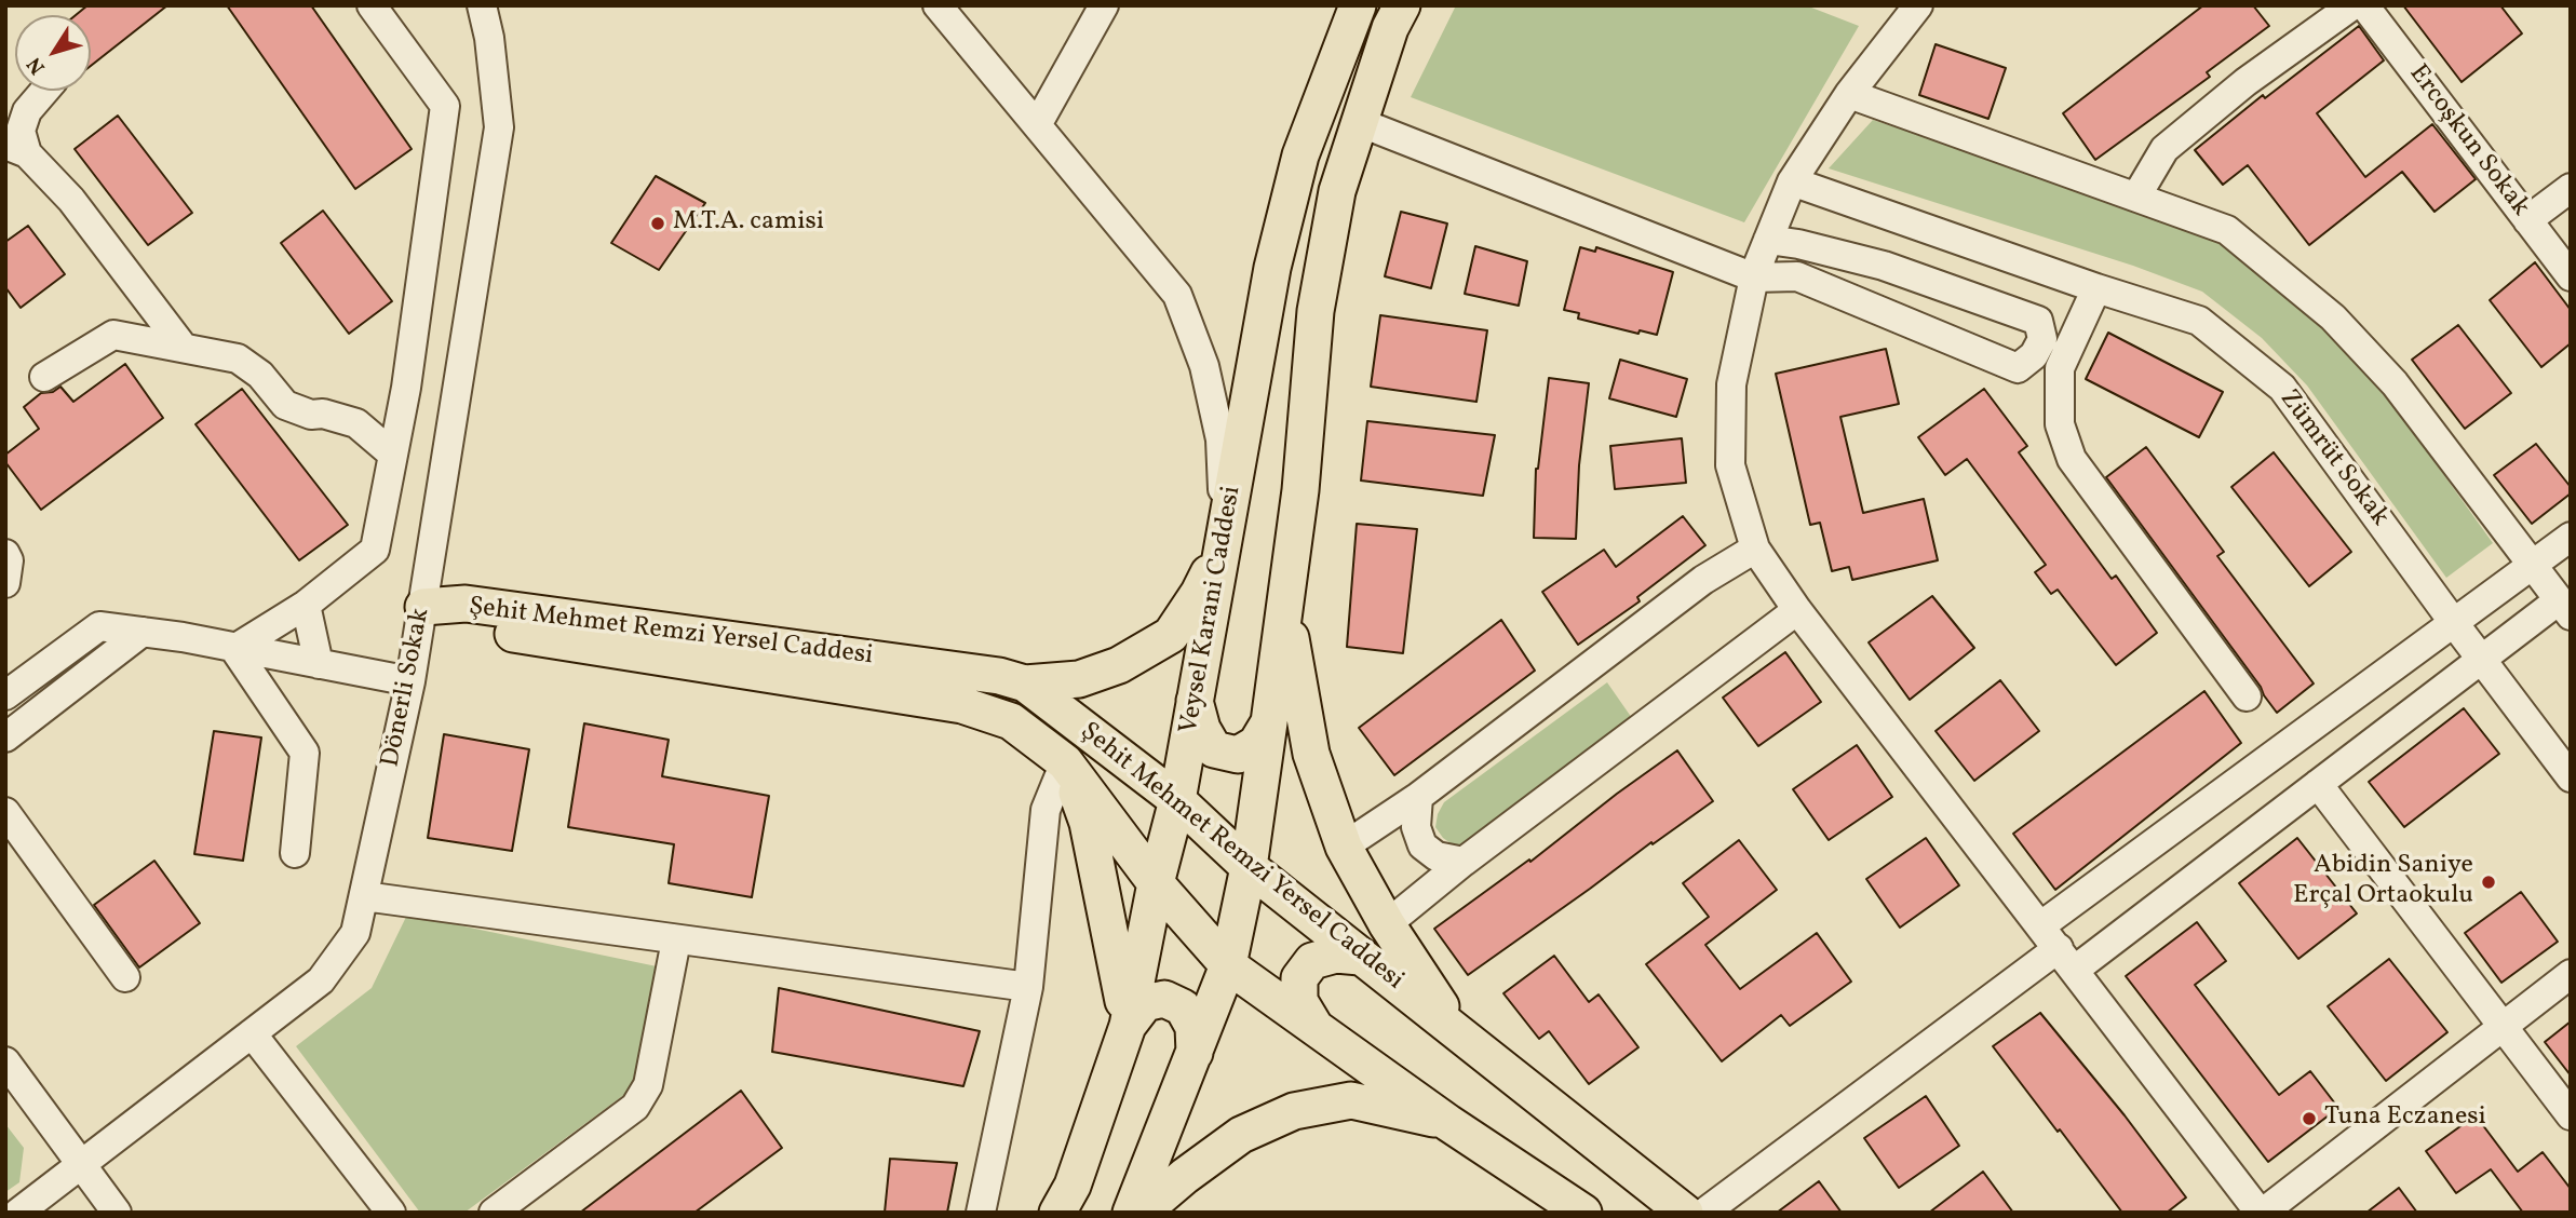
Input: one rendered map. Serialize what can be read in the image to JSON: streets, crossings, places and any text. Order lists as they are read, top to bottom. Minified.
{"streets":{"main road":["Veysel Karani Caddesi","Şehit Mehmet Remzi Yersel Caddesi"],"street":["Ercoşkun Sokak","Zümrüt Sokak","Dönerli Sokak"]},"crossings":[["Veysel Karani Caddesi","Şehit Mehmet Remzi Yersel Caddesi"],["Şehit Mehmet Remzi Yersel Caddesi","Dönerli Sokak"]],"places":["M.T.A. camisi","Abidin Saniye Erçal Ortaokulu","Tuna Eczanesi"],"north":"bottom left"}
